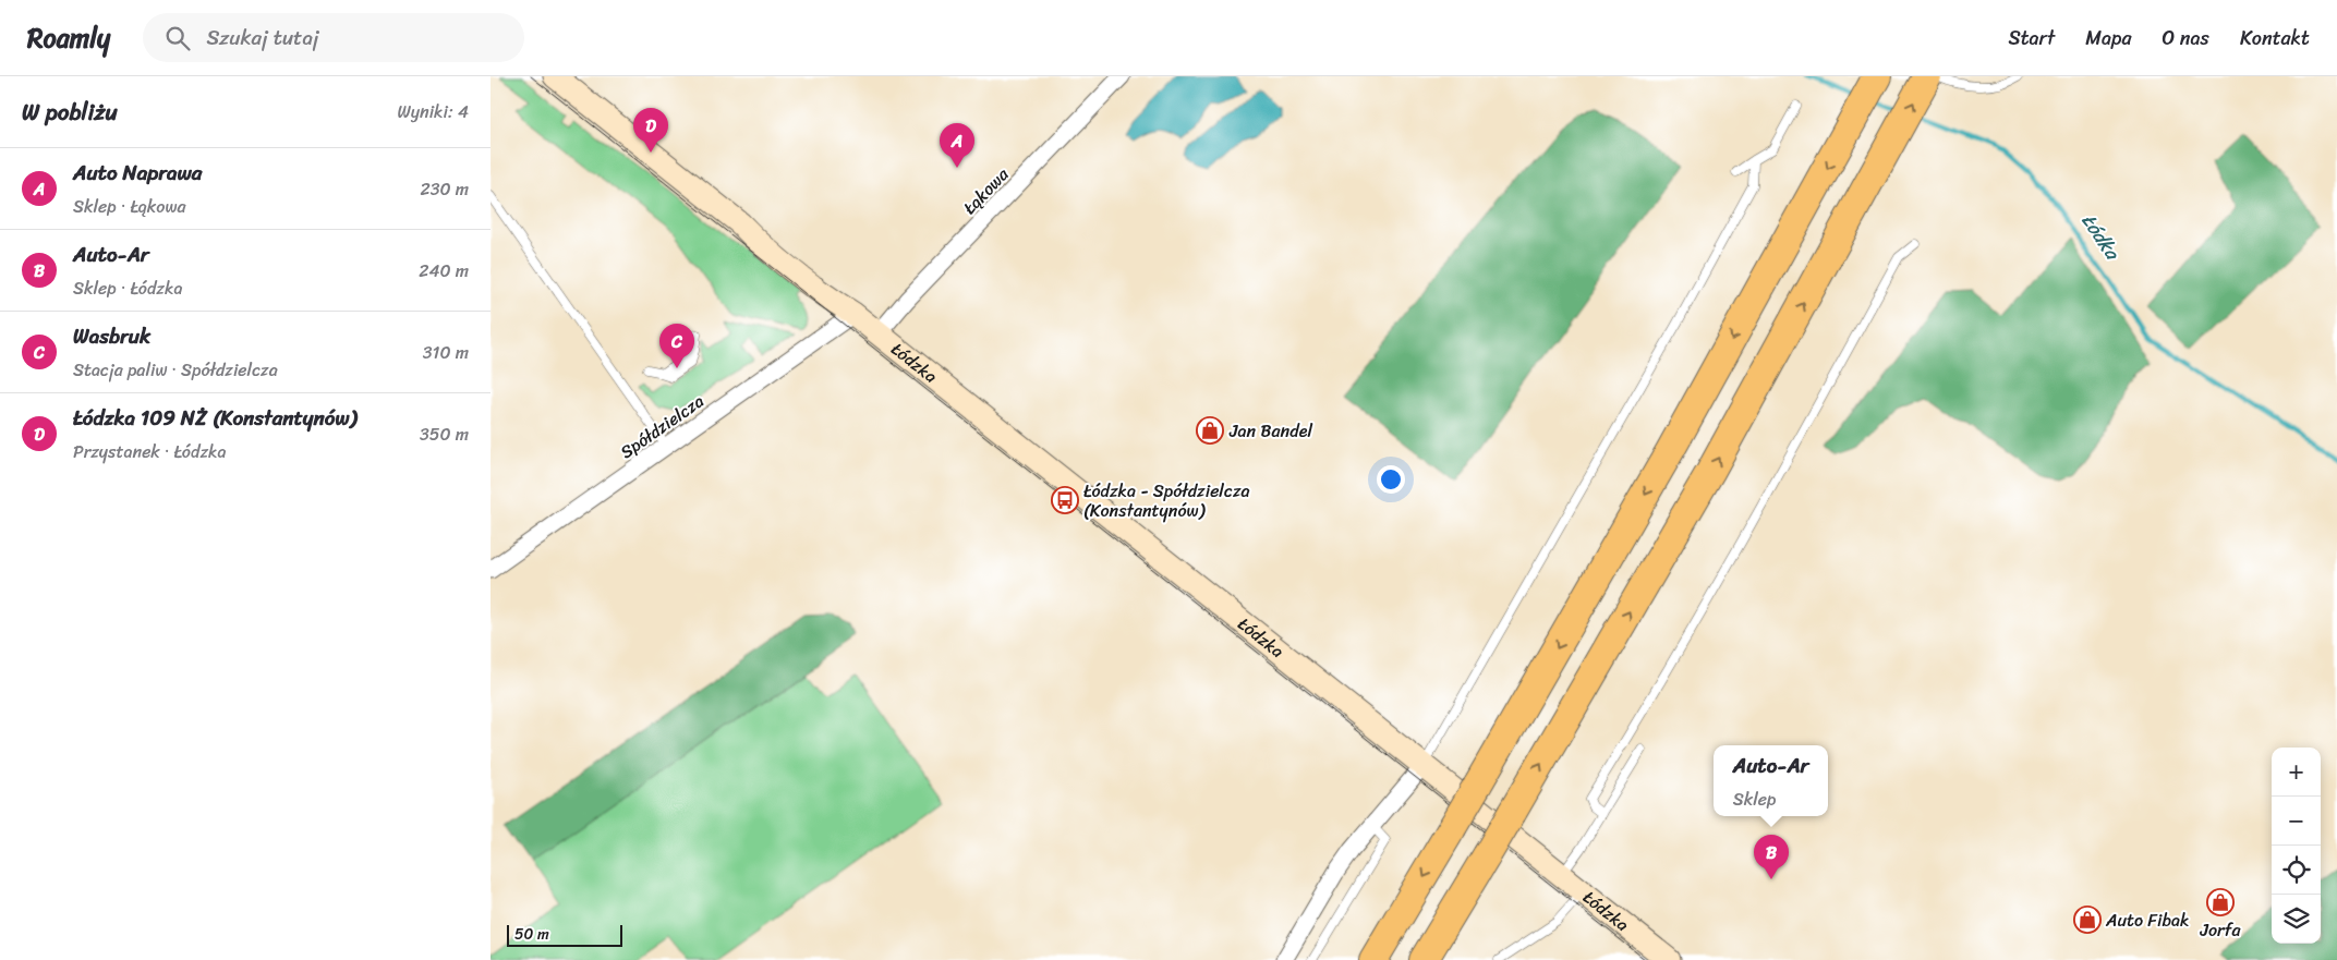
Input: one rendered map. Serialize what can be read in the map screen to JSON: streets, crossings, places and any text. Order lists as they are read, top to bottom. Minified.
{"streets":{"main road":["Łódzka"],"street":["Łąkowa","Spółdzielcza"]},"crossings":[["Łąkowa","Łódzka"],["Łódzka","Spółdzielcza"]],"water":["Łódka"],"places":{"shop":["Jan Bandel","Jorfa","Auto Fibak"],"bus stop":["Łódzka - Spółdzielcza (Konstantynów)"]},"scale_bar":"50 m","page":{"header":"Roamly","search":"Szukaj tutaj","nav":["Start","Mapa","O nas","Kontakt"],"heading":["W pobliżu","Wyniki: 4"],"pins":["D","A","C","B"],"list":[{"mark":"A","name":"Auto Naprawa","note":"Sklep · Łąkowa","value":"230 m"},{"mark":"B","name":"Auto-Ar","note":"Sklep · Łódzka","value":"240 m"},{"mark":"C","name":"Wasbruk","note":"Stacja paliw · Spółdzielcza","value":"310 m"},{"mark":"D","name":"Łódzka 109 NŻ (Konstantynów)","note":"Przystanek · Łódzka","value":"350 m"}],"popup":["Auto-Ar","Sklep"],"map_buttons":["+","−"],"scale":"50 m"}}
